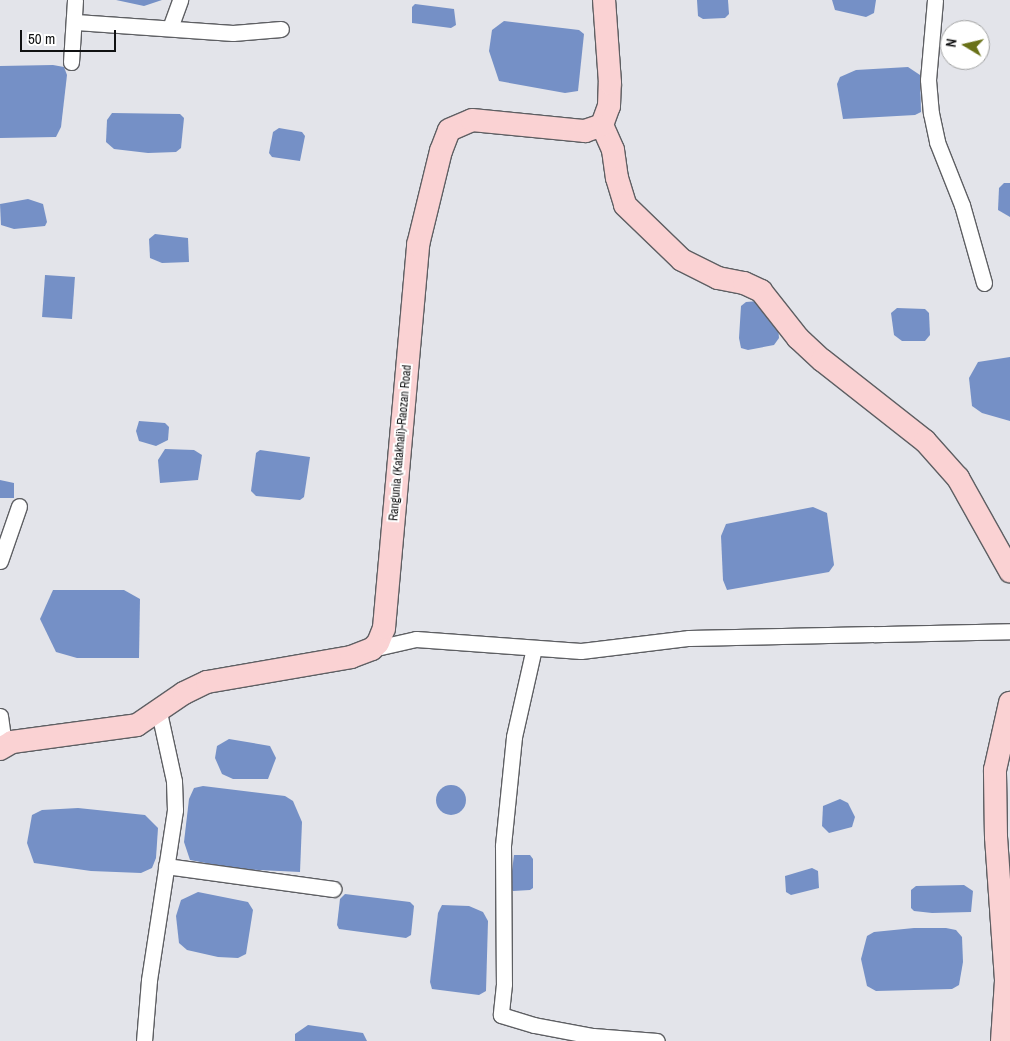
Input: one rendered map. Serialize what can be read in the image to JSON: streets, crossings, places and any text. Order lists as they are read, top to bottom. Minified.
{"streets":{"main road":["Rangunia (Katakhali)-Raozan Road"]},"scale_bar":"50 m","north":"left"}
